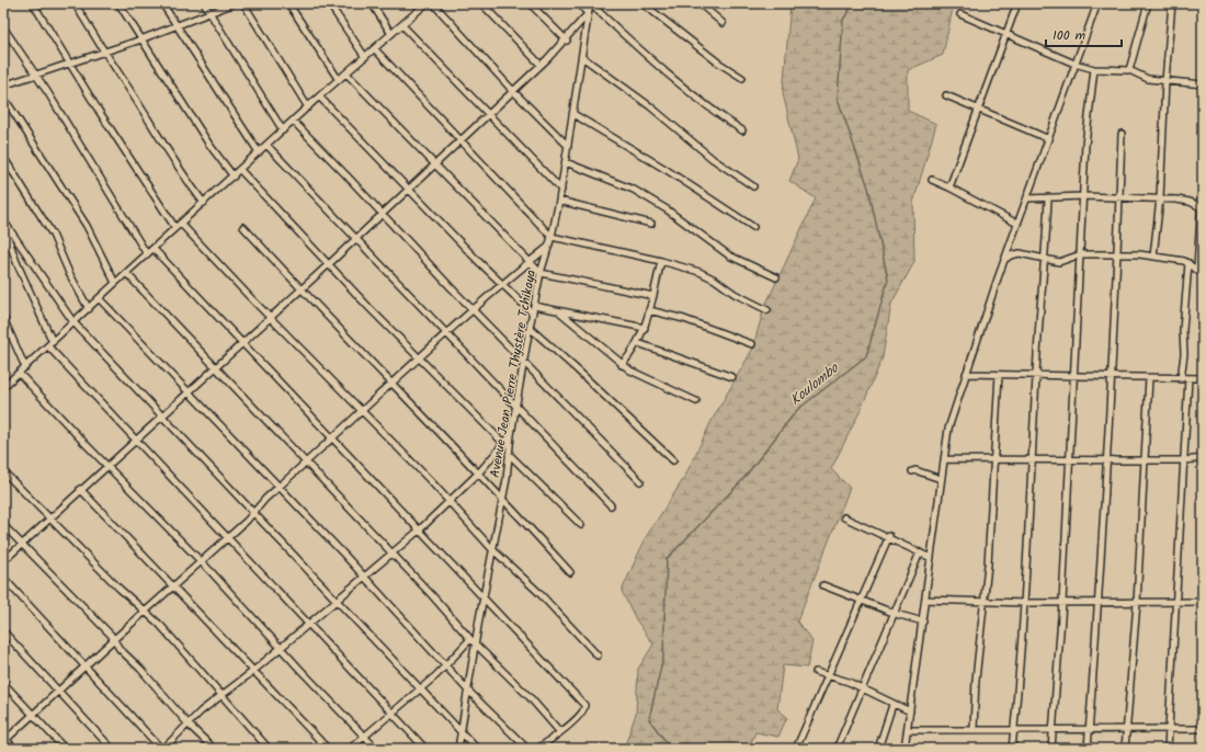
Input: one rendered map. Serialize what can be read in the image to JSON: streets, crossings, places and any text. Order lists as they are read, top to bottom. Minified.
{"streets":{"street":["Avenue Jean Pierre Thystère Tchikaya"]},"water":["Koulombo"],"scale_bar":"100 m"}
